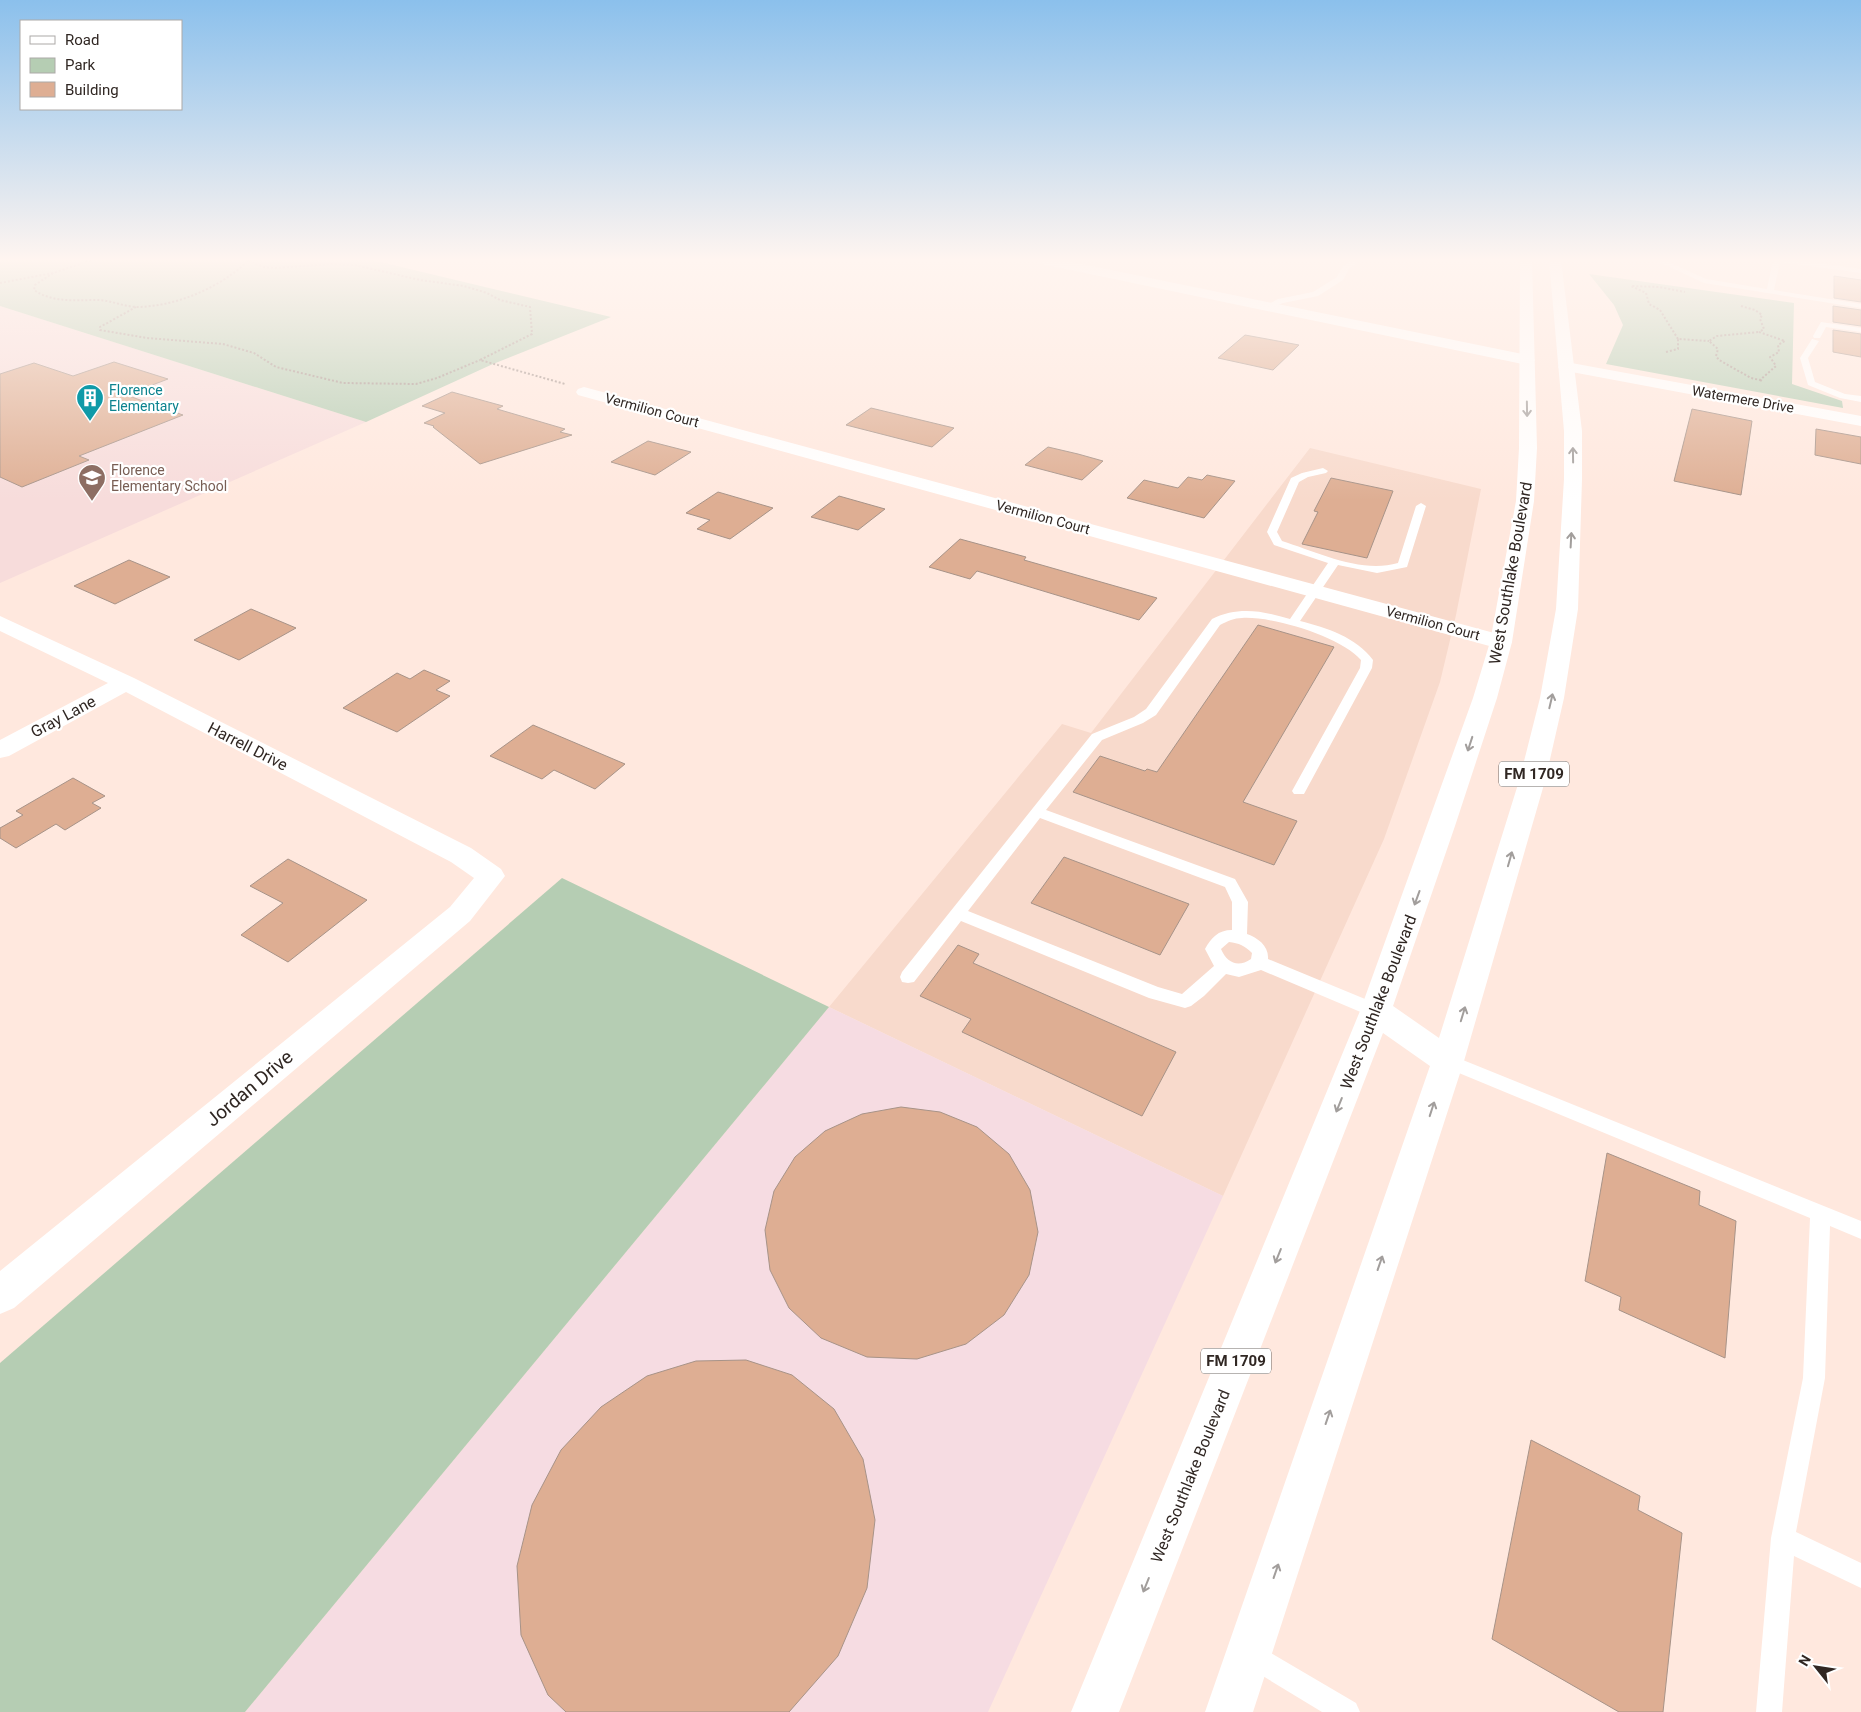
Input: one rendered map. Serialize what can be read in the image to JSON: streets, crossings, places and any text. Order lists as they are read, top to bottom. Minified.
{"streets":{"main road":["Watermere Drive","Vermilion Court","West Southlake Boulevard","Gray Lane","Harrell Drive","FM 1709","Jordan Drive"]},"crossings":[["Watermere Drive","West Southlake Boulevard"],["Watermere Drive","FM 1709"],["Vermilion Court","West Southlake Boulevard"],["Gray Lane","Harrell Drive"],["Harrell Drive","Jordan Drive"]],"places":{"building":["Florence Elementary"],"school or university":["Florence Elementary School"]},"legend":["Road","Park","Building"],"north":"top left"}
